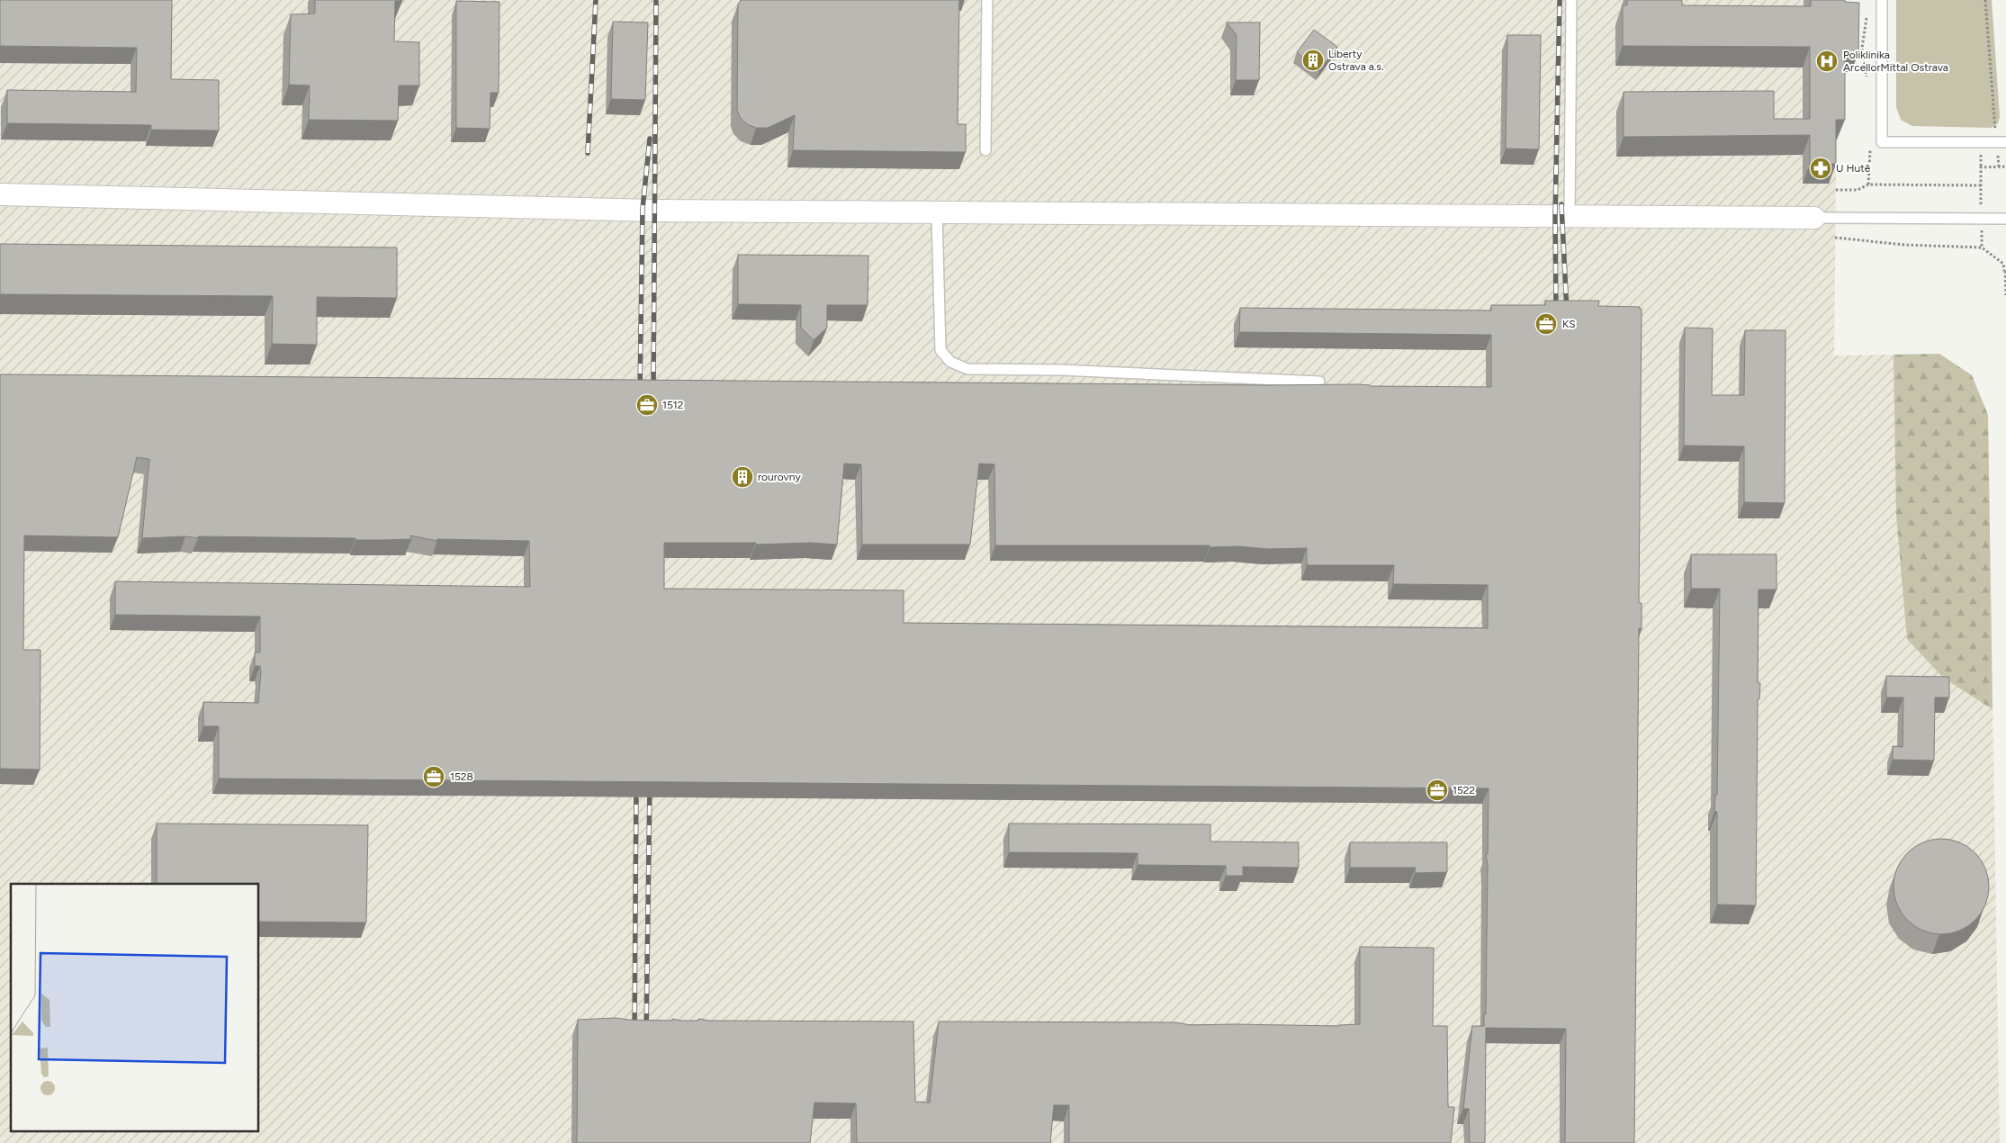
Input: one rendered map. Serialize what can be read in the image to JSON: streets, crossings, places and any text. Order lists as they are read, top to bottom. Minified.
{"places":{"building":["Liberty Ostrava a.s.","rourovny"],"hospital":["Poliklinika ArcellorMittal Ostrava"],"pharmacy":["U Hutě"],"office":["KS","1512","1528","1522"]}}
